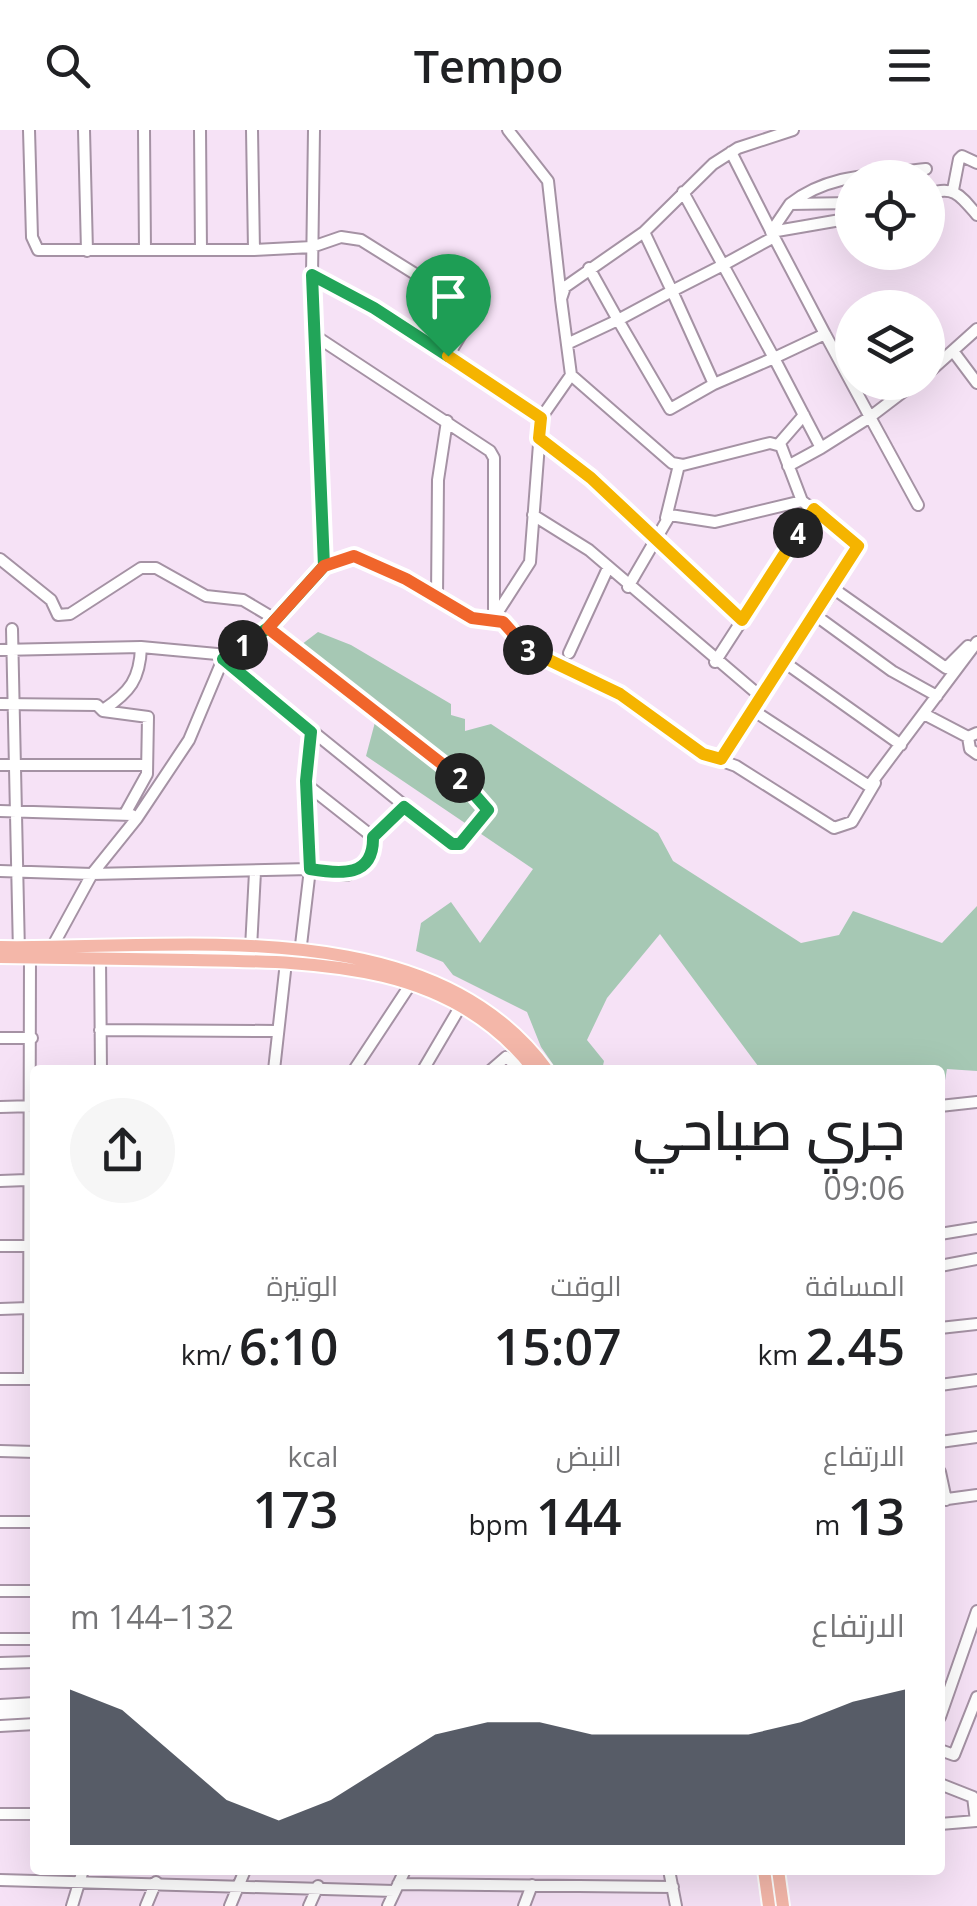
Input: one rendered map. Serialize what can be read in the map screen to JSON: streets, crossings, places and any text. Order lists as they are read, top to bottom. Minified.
{"page":{"header":"Tempo","pins":["4","1","3","2"],"heading":["جري صباحي","09:06"],"stats":[["المسافة","2.45 km"],["الوقت","15:07"],["الوتيرة","6:10 /km"],["الارتفاع","13 m"],["النبض","144 bpm"],["kcal","173"]],"chart":["الارتفاع","132–144 m"]}}
